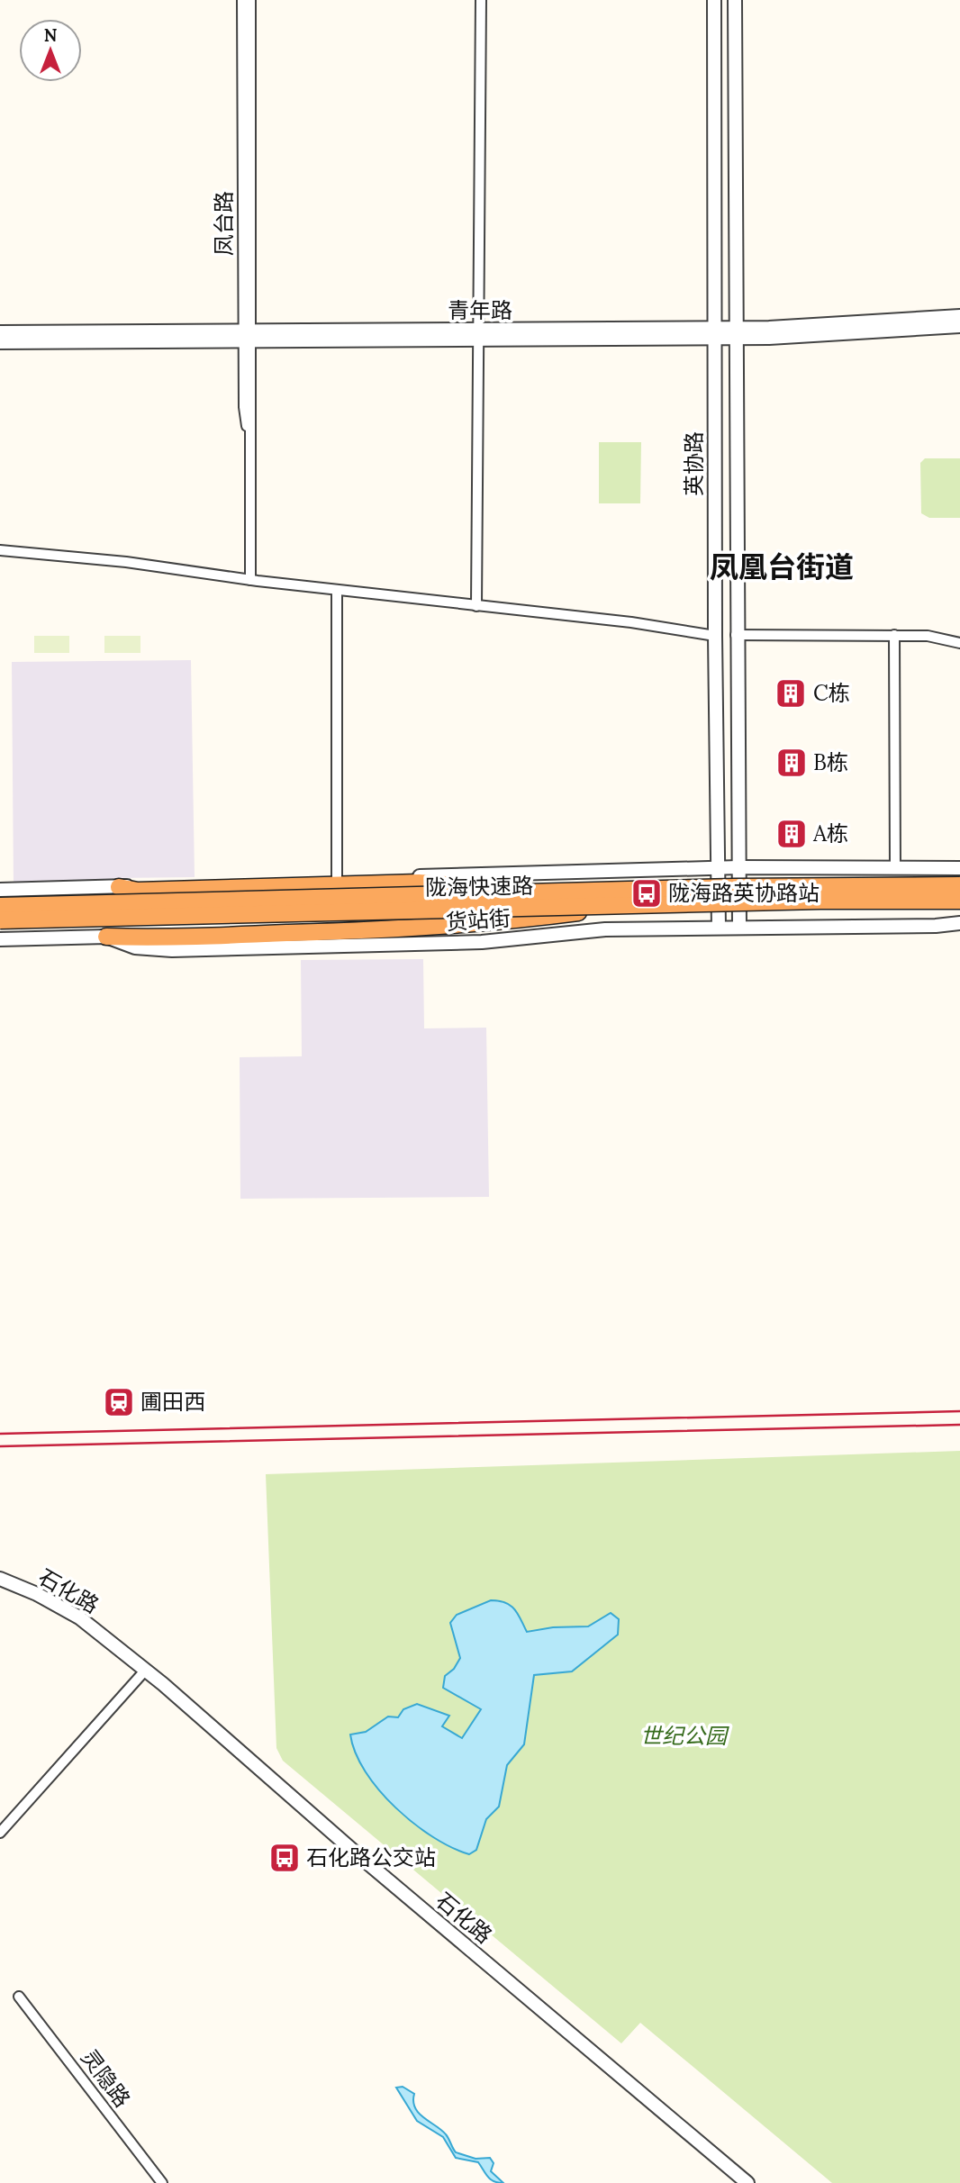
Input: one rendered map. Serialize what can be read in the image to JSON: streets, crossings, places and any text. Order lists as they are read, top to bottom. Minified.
{"streets":{"highway":["陇海快速路"],"street":["凤台路","青年路","英协路","货站街","石化路","灵隐路"]},"crossings":[["凤台路","青年路"],["青年路","英协路"],["英协路","货站街"]],"districts":["凤凰台街道"],"parks":["世纪公园"],"places":{"building":["C栋","B栋","A栋"],"bus stop":["陇海路英协路站","石化路公交站"],"station":["圃田西"]},"north":"top"}
